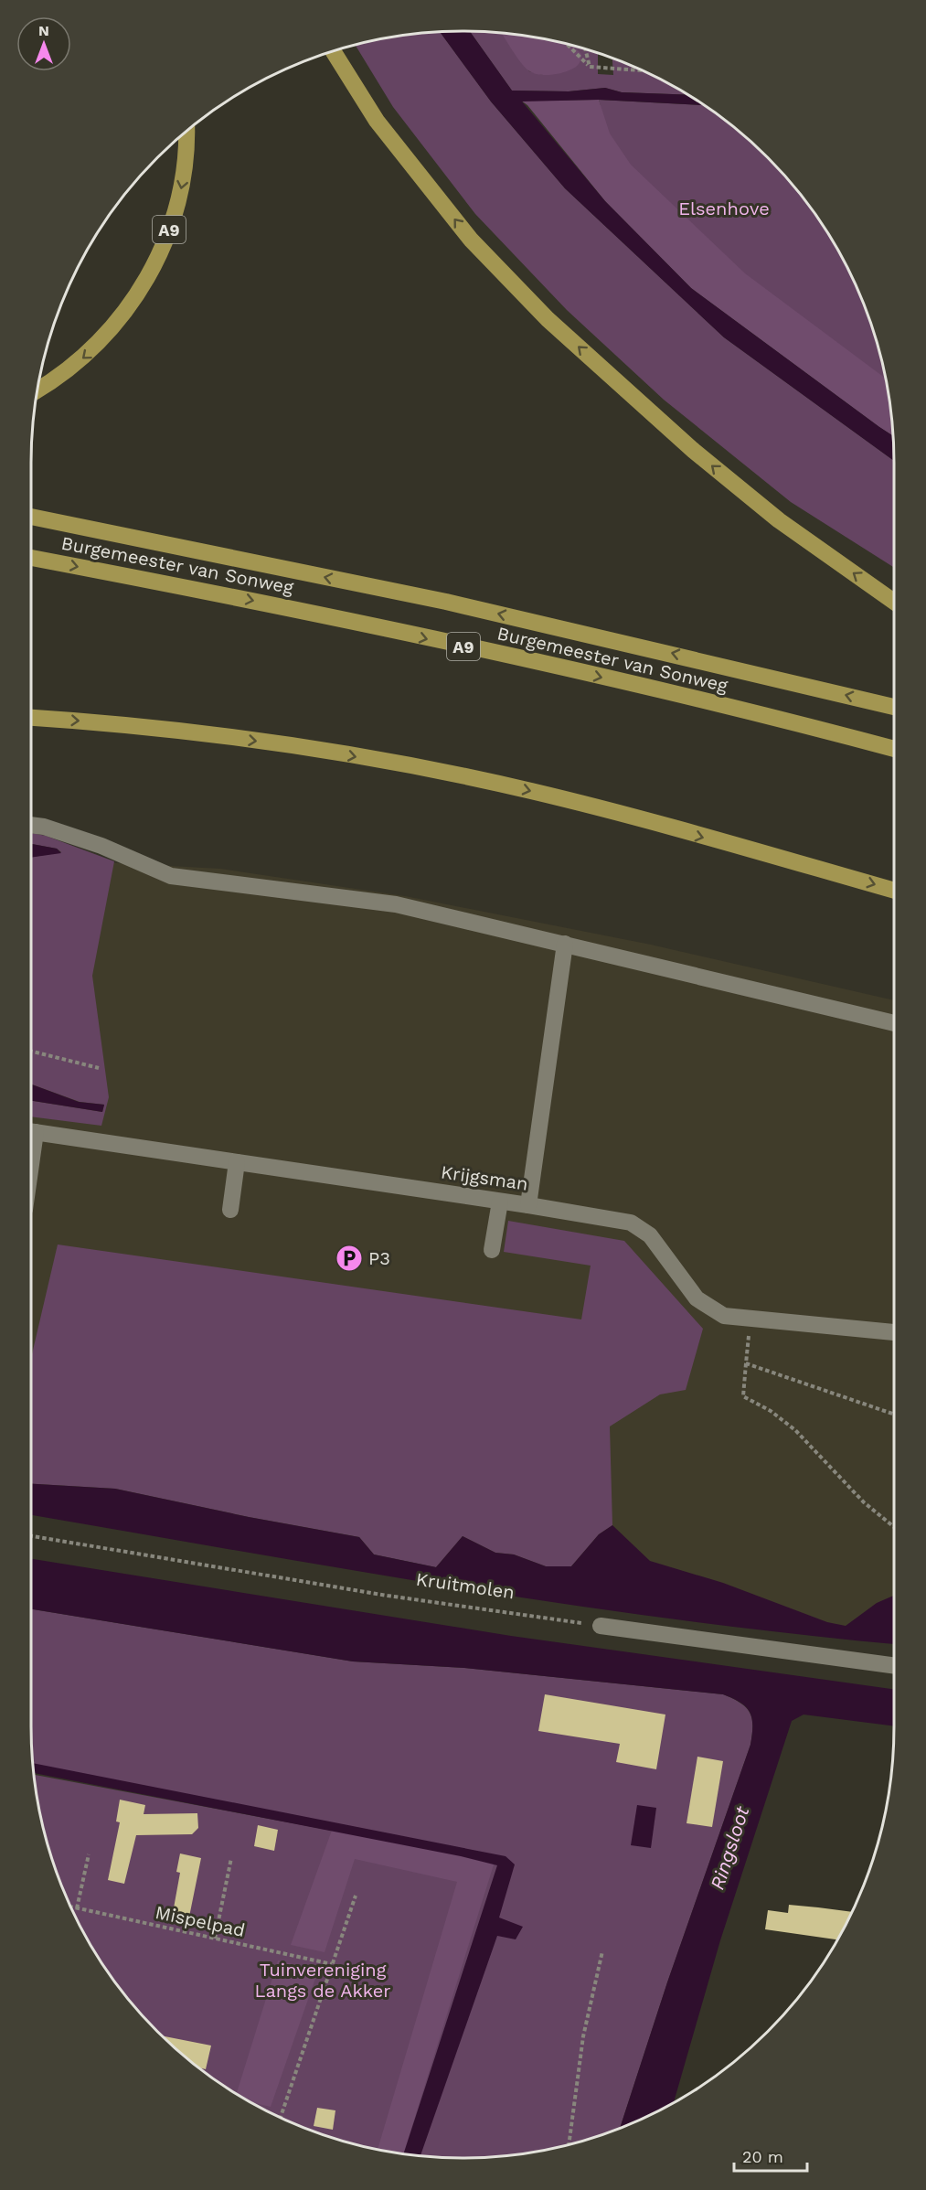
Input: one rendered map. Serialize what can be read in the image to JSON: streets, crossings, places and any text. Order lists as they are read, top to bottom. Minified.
{"streets":{"highway":["A9","Burgemeester van Sonweg"],"street":["Krijgsman"],"path":["Kruitmolen","Mispelpad"]},"water":["Ringsloot"],"parks":["Elsenhove","Tuinvereniging Langs de Akker"],"places":{"parking":["P3"]},"scale_bar":"20 m","north":"top"}
